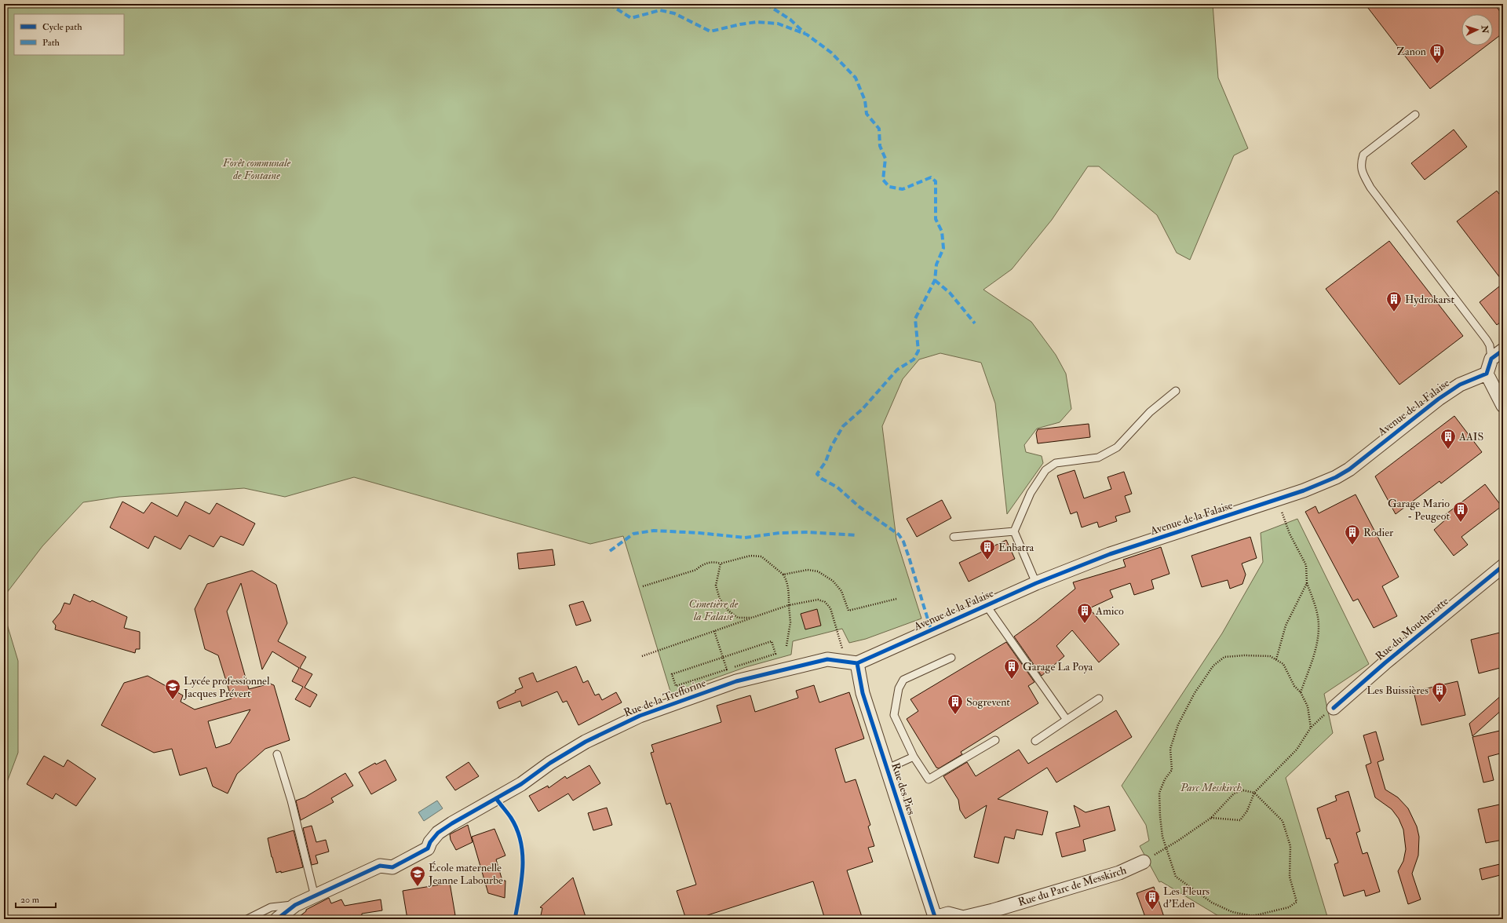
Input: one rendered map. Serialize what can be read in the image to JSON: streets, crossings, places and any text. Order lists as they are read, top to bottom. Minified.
{"streets":{"street":["Avenue de la Falaise","Rue du Moucherotte","Rue de la Trefforine","Rue des Pies","Rue du Parc de Messkirch"]},"crossings":[["Avenue de la Falaise","Rue de la Trefforine"],["Avenue de la Falaise","Rue des Pies"],["Rue de la Trefforine","Rue des Pies"],["Rue des Pies","Rue du Parc de Messkirch"]],"parks":["Forêt communale de Fontaine","Cimetière de la Falaise","Parc Messkirch"],"places":{"building":["Zanon","Hydrokarst","AAIS","Garage Mario - Peugeot","Rodier","Enbatra","Amico","Garage La Poya","Les Buissières","Sogrevent","Les Fleurs d'Eden"],"school or university":["Lycée professionnel Jacques Prévert","École maternelle Jeanne Labourbe"]},"legend":["Cycle path","Path"],"scale_bar":"20 m","north":"right"}
